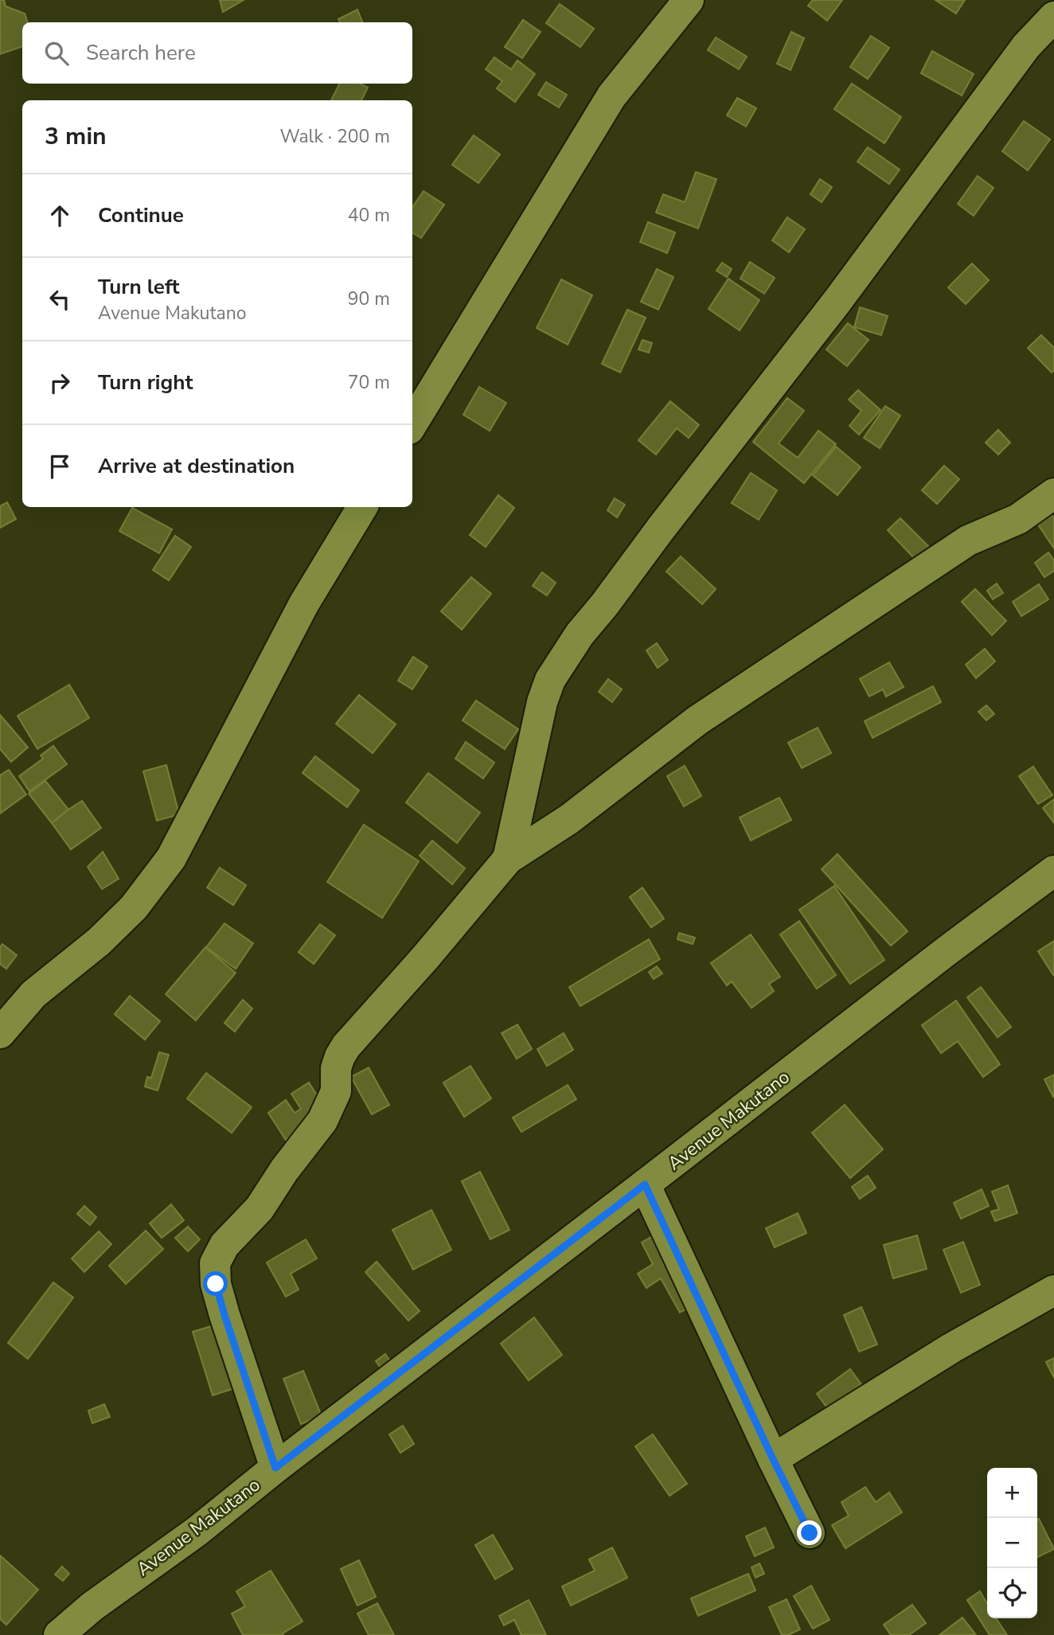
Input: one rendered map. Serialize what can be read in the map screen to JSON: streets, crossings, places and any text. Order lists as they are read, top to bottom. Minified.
{"streets":{"street":["Avenue Makutano"]},"page":{"search":"Search here","heading":["3 min","Walk · 200 m"],"list":[["Continue","40 m"],["Turn left","Avenue Makutano","90 m"],["Turn right","70 m"],"Arrive at destination"],"map_buttons":["+","−"]}}
